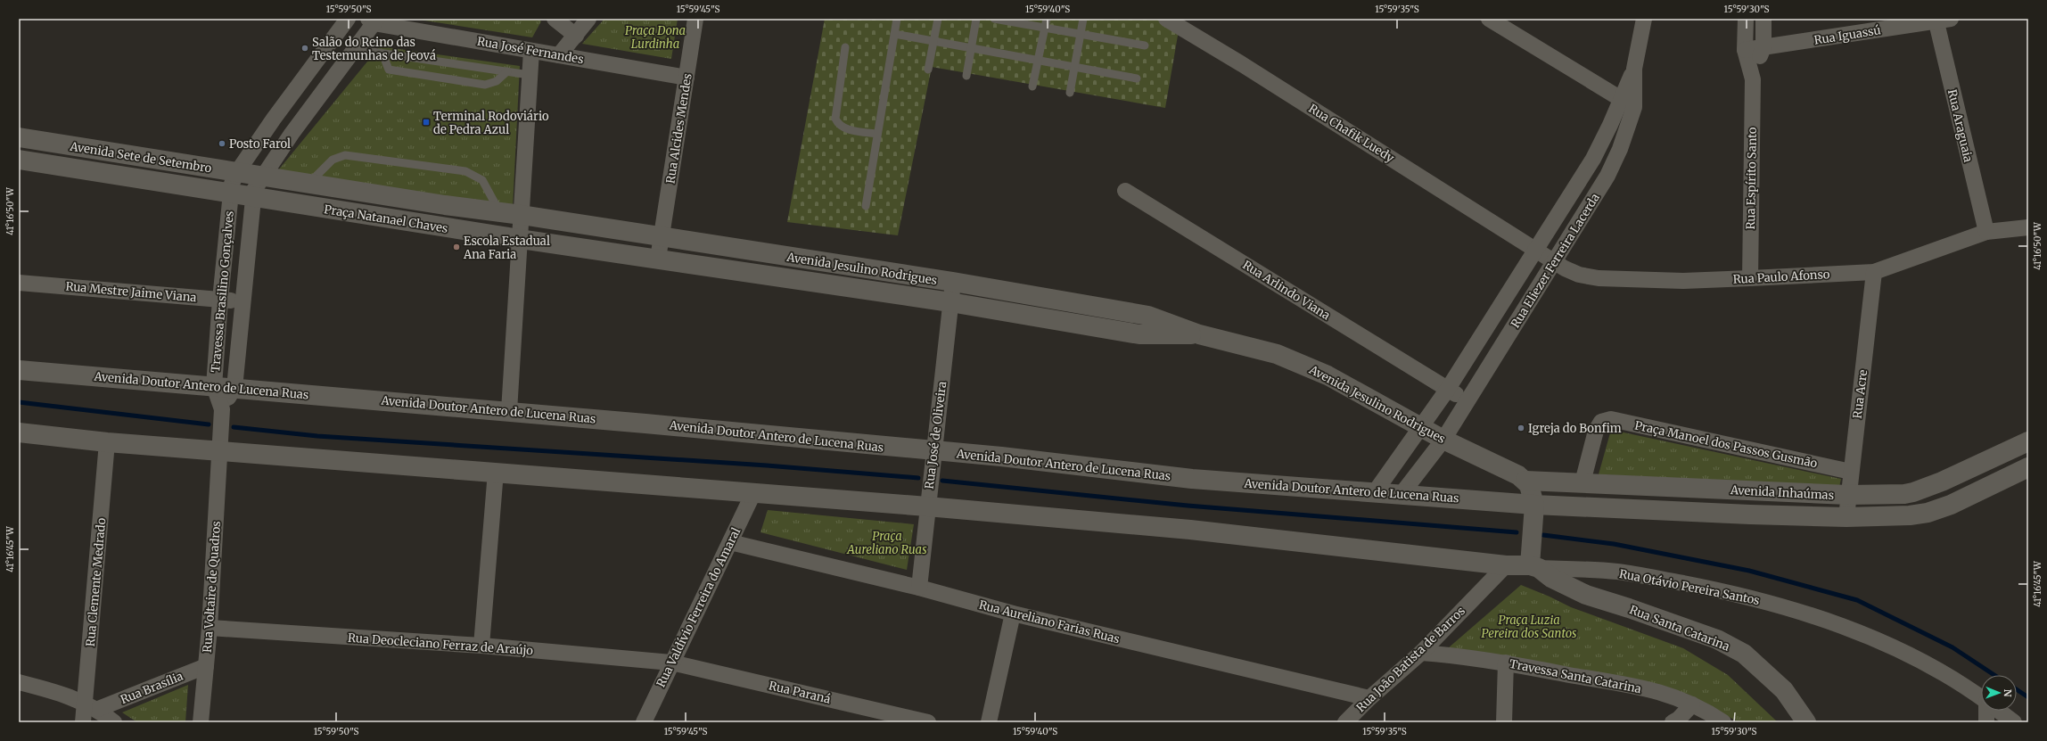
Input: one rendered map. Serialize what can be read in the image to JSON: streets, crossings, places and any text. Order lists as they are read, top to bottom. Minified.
{"streets":{"street":["Rua Iguassú","Rua José Fernandes","Rua Araguaia","Rua Alcides Mendes","Rua Chafik Luedy","Avenida Sete de Setembro","Rua Espírito Santo","Praça Natanael Chaves","Rua Eliezer Ferreira Lacerda","Avenida Jesulino Rodrigues","Rua Paulo Afonso","Rua Arlindo Viana","Rua Mestre Jaime Viana","Travessa Brasilino Gonçalves","Avenida Doutor Antero de Lucena Ruas","Rua Acre","Rua José de Oliveira","Praça Manoel dos Passos Gusmão","Avenida Inhaúmas","Rua Clemente Medrado","Rua Voltaire de Quadros","Rua Otávio Pereira Santos","Rua Valdívio Ferreira do Amaral","Rua Aureliano Farias Ruas","Rua Santa Catarina","Rua Deocleciano Ferraz de Araújo","Rua João Batista de Barros","Travessa Santa Catarina","Rua Brasília","Rua Paraná"]},"crossings":[["Rua Iguassú","Rua Araguaia"],["Rua Iguassú","Rua Espírito Santo"],["Rua José Fernandes","Rua Alcides Mendes"],["Rua José Fernandes","Travessa Brasilino Gonçalves"],["Rua Araguaia","Rua Paulo Afonso"],["Rua Alcides Mendes","Avenida Jesulino Rodrigues"],["Rua Chafik Luedy","Rua Eliezer Ferreira Lacerda"],["Rua Chafik Luedy","Rua Paulo Afonso"],["Avenida Sete de Setembro","Praça Natanael Chaves"],["Avenida Sete de Setembro","Travessa Brasilino Gonçalves"],["Rua Espírito Santo","Rua Paulo Afonso"],["Praça Natanael Chaves","Avenida Jesulino Rodrigues"],["Praça Natanael Chaves","Travessa Brasilino Gonçalves"],["Rua Eliezer Ferreira Lacerda","Avenida Jesulino Rodrigues"],["Rua Eliezer Ferreira Lacerda","Rua Paulo Afonso"],["Rua Eliezer Ferreira Lacerda","Rua Arlindo Viana"],["Rua Eliezer Ferreira Lacerda","Avenida Doutor Antero de Lucena Ruas"],["Avenida Jesulino Rodrigues","Rua José de Oliveira"],["Avenida Jesulino Rodrigues","Avenida Inhaúmas"],["Rua Paulo Afonso","Rua Acre"],["Rua Mestre Jaime Viana","Travessa Brasilino Gonçalves"],["Travessa Brasilino Gonçalves","Avenida Doutor Antero de Lucena Ruas"],["Travessa Brasilino Gonçalves","Rua Voltaire de Quadros"],["Avenida Doutor Antero de Lucena Ruas","Rua José de Oliveira"],["Avenida Doutor Antero de Lucena Ruas","Avenida Inhaúmas"],["Rua Acre","Praça Manoel dos Passos Gusmão"],["Rua Acre","Avenida Inhaúmas"],["Rua José de Oliveira","Rua Aureliano Farias Ruas"],["Praça Manoel dos Passos Gusmão","Avenida Inhaúmas"],["Rua Clemente Medrado","Rua Brasília"],["Rua Voltaire de Quadros","Rua Deocleciano Ferraz de Araújo"],["Rua Voltaire de Quadros","Rua Brasília"],["Rua Otávio Pereira Santos","Rua Santa Catarina"],["Rua Valdívio Ferreira do Amaral","Rua Aureliano Farias Ruas"],["Rua Valdívio Ferreira do Amaral","Rua Deocleciano Ferraz de Araújo"],["Rua Valdívio Ferreira do Amaral","Rua Paraná"],["Rua Aureliano Farias Ruas","Rua João Batista de Barros"],["Rua Deocleciano Ferraz de Araújo","Rua Paraná"],["Rua João Batista de Barros","Travessa Santa Catarina"]],"parks":["Praça Dona Lurdinha","Praça Aureliano Ruas","Praça Luzia Pereira dos Santos"],"places":{"other":["Salão do Reino das Testemunhas de Jeová","Posto Farol","Escola Estadual Ana Faria","Igreja do Bonfim"],"transit":["Terminal Rodoviário de Pedra Azul"]},"north":"right","coordinates":["15°59'50\"S","15°59'45\"S","15°59'40\"S","15°59'35\"S","15°59'30\"S","41°16'50\"W","41°16'45\"W"]}
